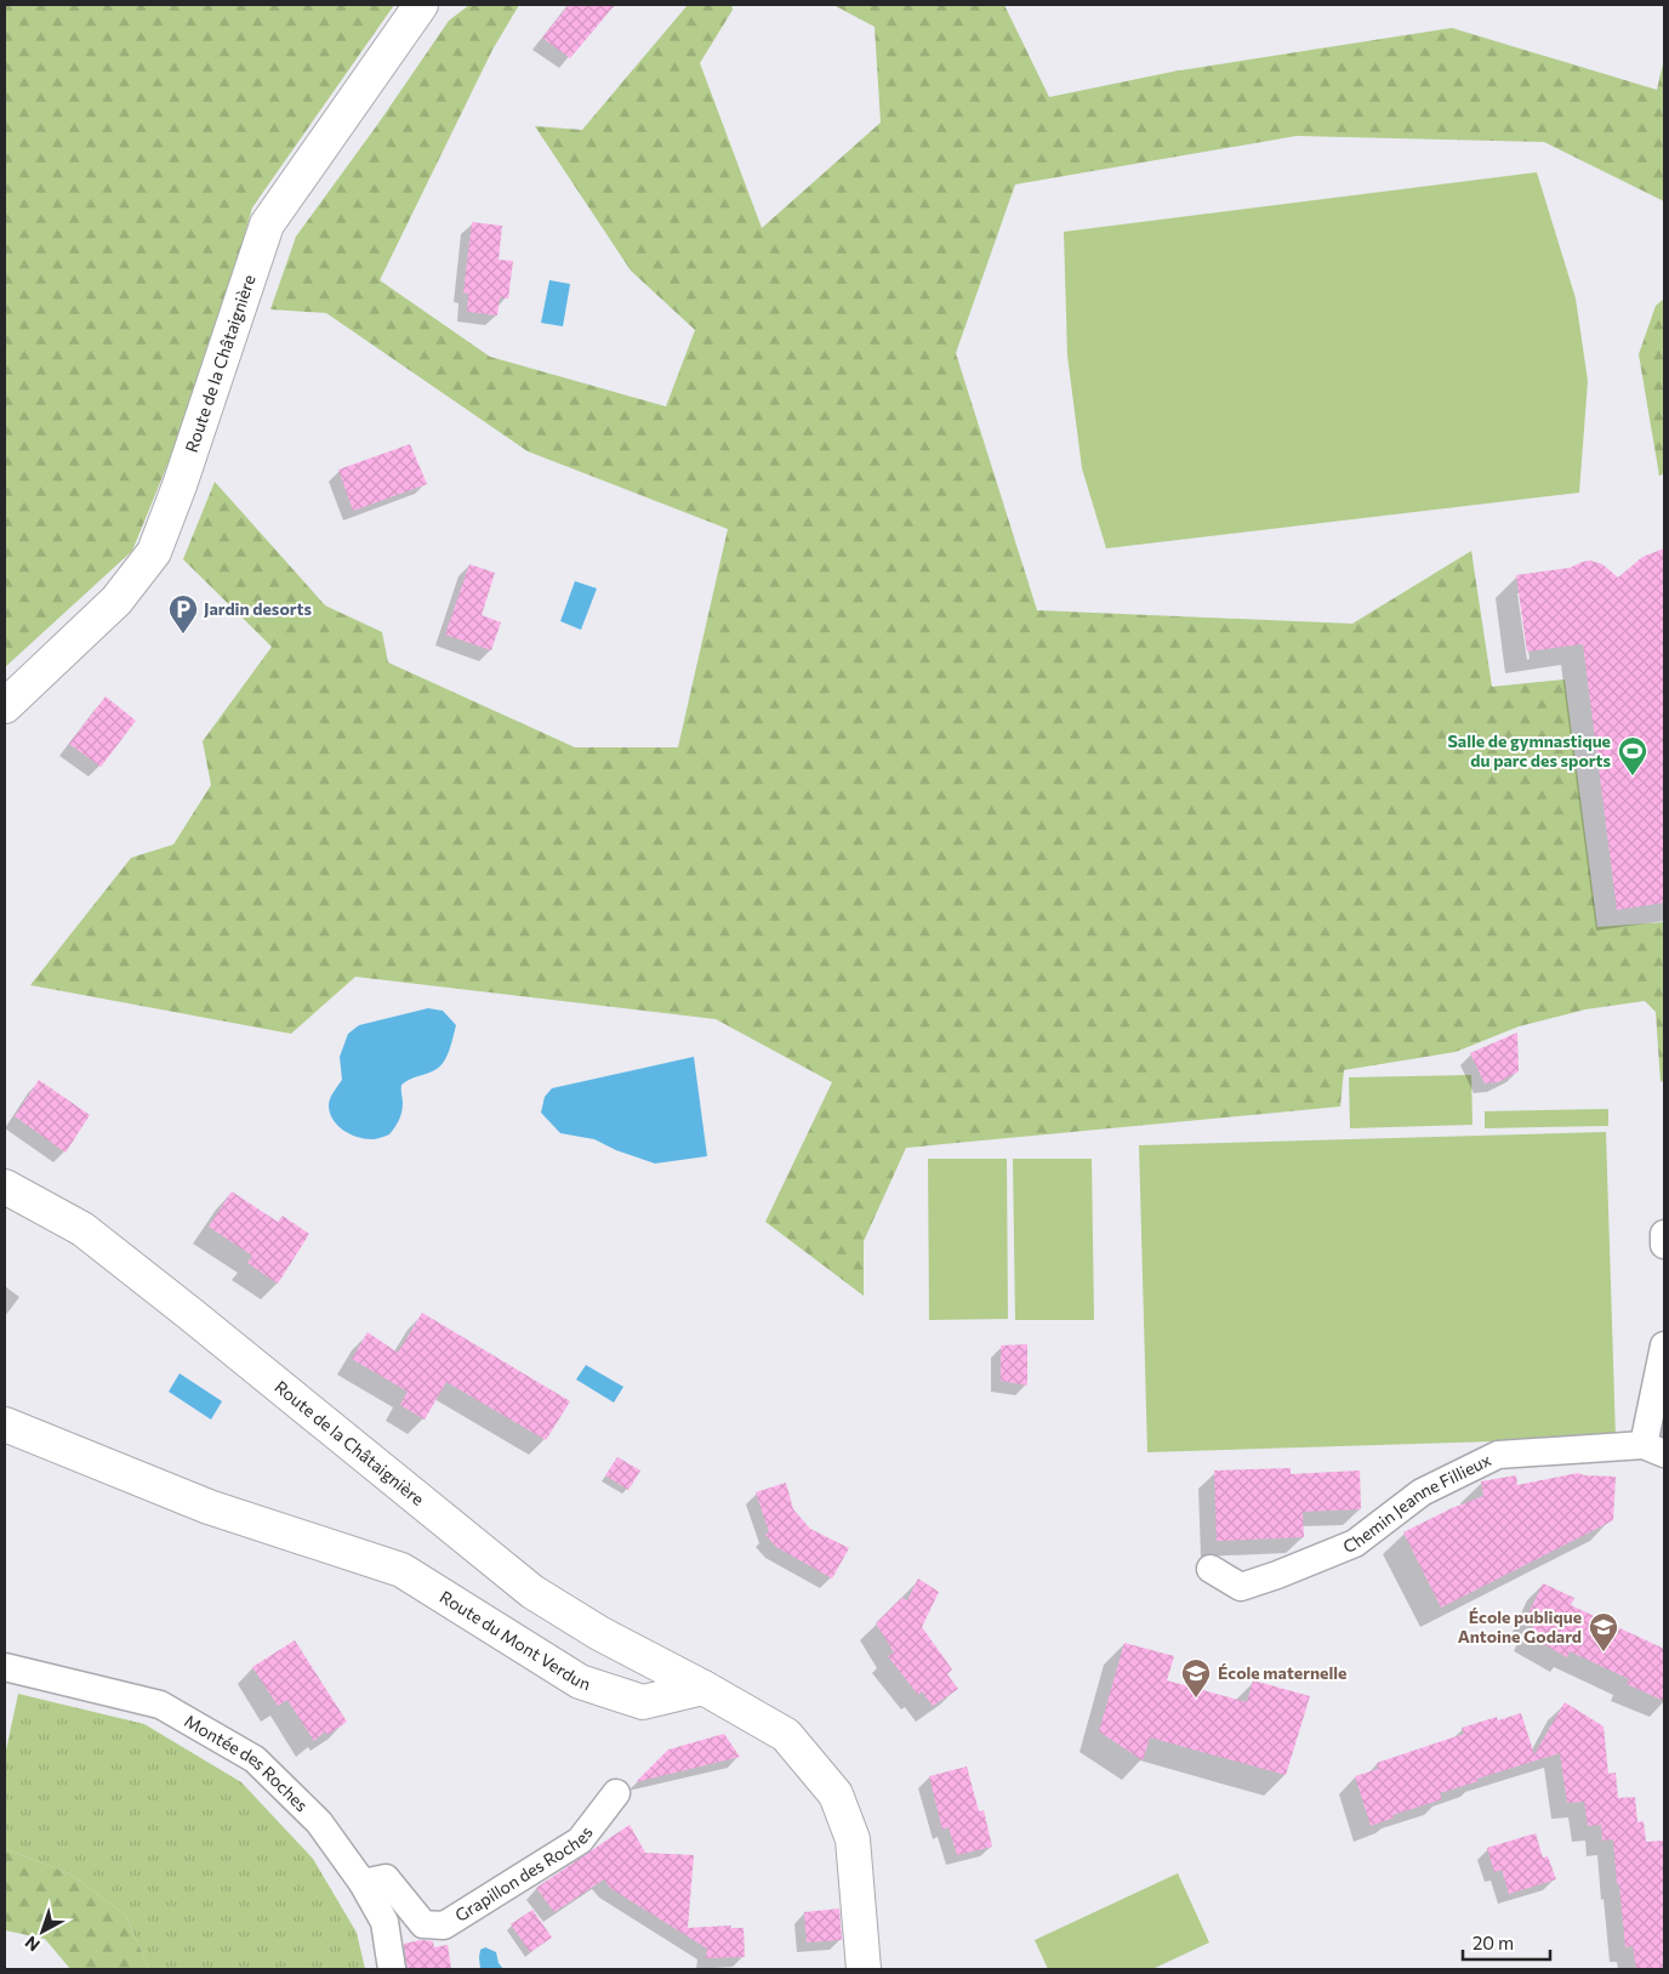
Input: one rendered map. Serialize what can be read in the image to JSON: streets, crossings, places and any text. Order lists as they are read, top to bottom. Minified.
{"streets":{"street":["Route de la Châtaignière","Chemin Jeanne Fillieux","Route du Mont Verdun","Montée des Roches","Grapillon des Roches"]},"crossings":[["Route de la Châtaignière","Route du Mont Verdun"],["Montée des Roches","Grapillon des Roches"]],"places":{"parking":["Jardin desorts"],"sports":["Salle de gymnastique du parc des sports"],"school or university":["École publique Antoine Godard","École maternelle"]},"scale_bar":"20 m","north":"bottom left"}
